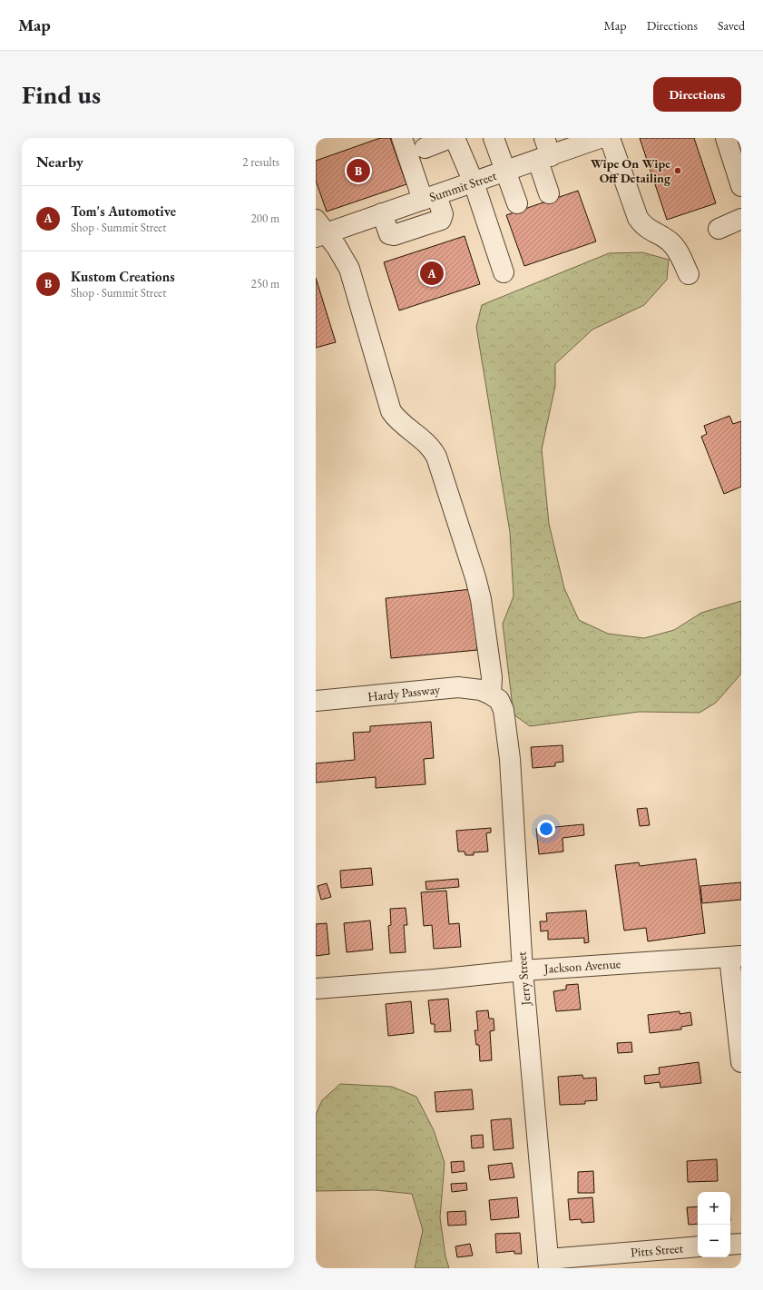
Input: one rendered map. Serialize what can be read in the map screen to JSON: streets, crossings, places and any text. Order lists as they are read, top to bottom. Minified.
{"streets":{"street":["Summit Street","Hardy Passway","Jackson Avenue","Jerry Street","Pitts Street"]},"crossings":[["Hardy Passway","Jerry Street"],["Jackson Avenue","Jerry Street"],["Jerry Street","Pitts Street"]],"places":["Wipe On Wipe Off Detailing"],"page":{"header":"Map","nav":["Map","Directions","Saved"],"buttons":"Directions","title":"Find us","heading":["Nearby","2 results"],"pins":["B","A"],"list":[{"mark":"A","name":"Tom's Automotive","note":"Shop · Summit Street","value":"200 m"},{"mark":"B","name":"Kustom Creations","note":"Shop · Summit Street","value":"250 m"}],"map_buttons":["+","−"]}}
